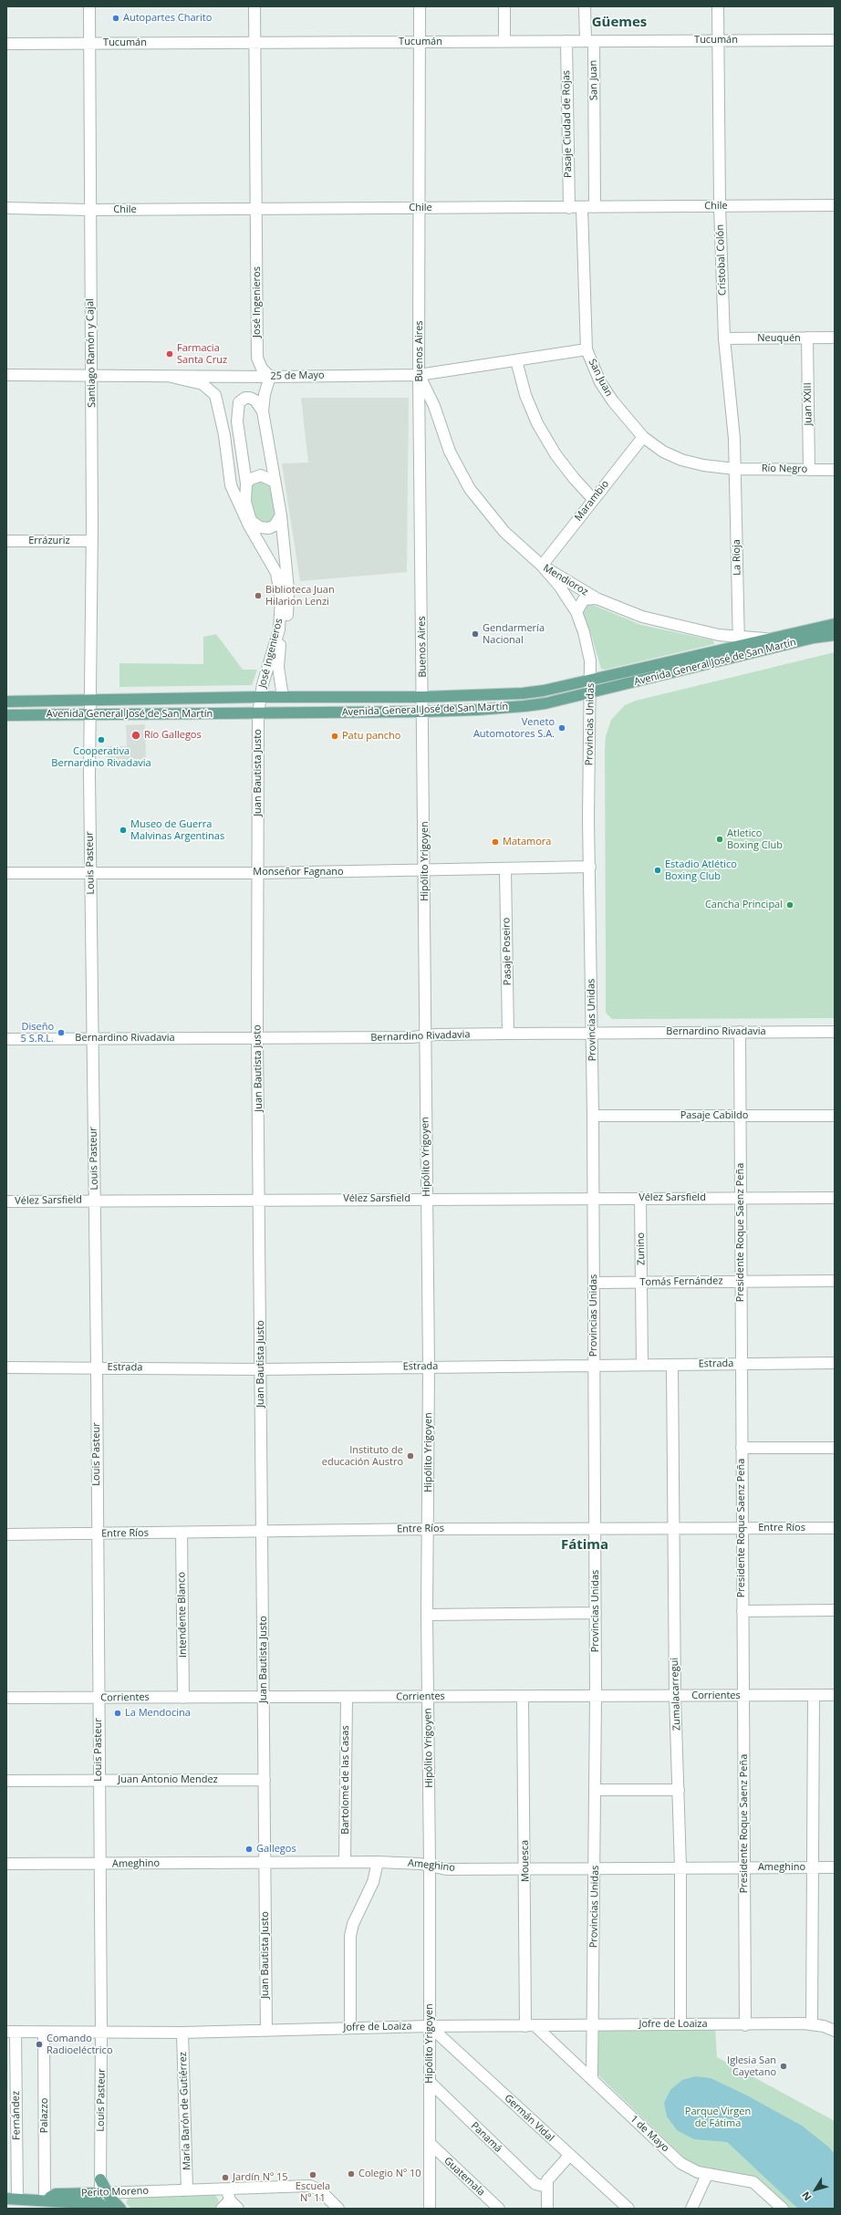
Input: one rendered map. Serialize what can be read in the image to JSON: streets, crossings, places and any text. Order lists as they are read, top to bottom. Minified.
{"streets":{"main road":["Avenida General José de San Martín","Perito Moreno"],"street":["Tucumán","San Juan","Pasaje Ciudad de Rojas","Chile","Cristobal Colón","José Ingenieros","Neuquén","Buenos Aires","Santiago Ramón y Cajal","25 de Mayo","Juan XXIII","Río Negro","Marambio","Errázuriz","La Rioja","Mendioroz","Provincias Unidas","Juan Bautista Justo","Hipólito Yrigoyen","Louis Pasteur","Monseñor Fagnano","Pasaje Poseiro","Bernardino Rivadavia","Pasaje Cabildo","Vélez Sarsfield","Presidente Roque Saenz Peña","Zunino","Tomás Fernández","Estrada","Entre Ríos","Intendente Blanco","Zumalacarregui","Corrientes","Juan Antonio Mendez","Bartolomé de las Casas","Mouesca","Ameghino","Jofre de Loaiza","María Barón de Gutiérrez","Fernández","Palazzo","Germán Vidal","1 de Mayo","Panamá","Guatemala"]},"crossings":[["Tucumán","San Juan"],["Tucumán","Pasaje Ciudad de Rojas"],["Tucumán","Cristobal Colón"],["Tucumán","José Ingenieros"],["Tucumán","Buenos Aires"],["Tucumán","Santiago Ramón y Cajal"],["San Juan","Chile"],["San Juan","Cristobal Colón"],["San Juan","25 de Mayo"],["San Juan","Río Negro"],["San Juan","Marambio"],["San Juan","La Rioja"],["Pasaje Ciudad de Rojas","Chile"],["Chile","Cristobal Colón"],["Chile","José Ingenieros"],["Chile","Buenos Aires"],["Chile","Santiago Ramón y Cajal"],["Cristobal Colón","Neuquén"],["Cristobal Colón","Río Negro"],["Cristobal Colón","La Rioja"],["José Ingenieros","25 de Mayo"],["José Ingenieros","Avenida General José de San Martín"],["José Ingenieros","Juan Bautista Justo"],["Neuquén","Juan XXIII"],["Buenos Aires","25 de Mayo"],["Buenos Aires","Mendioroz"],["Buenos Aires","Avenida General José de San Martín"],["Buenos Aires","Hipólito Yrigoyen"],["Santiago Ramón y Cajal","25 de Mayo"],["Santiago Ramón y Cajal","Errázuriz"],["Santiago Ramón y Cajal","Avenida General José de San Martín"],["Santiago Ramón y Cajal","Louis Pasteur"],["25 de Mayo","Mendioroz"],["Juan XXIII","Río Negro"],["Río Negro","La Rioja"],["Marambio","Mendioroz"],["Marambio","Provincias Unidas"],["La Rioja","Mendioroz"],["La Rioja","Avenida General José de San Martín"],["Mendioroz","Avenida General José de San Martín"],["Mendioroz","Provincias Unidas"],["Avenida General José de San Martín","Provincias Unidas"],["Avenida General José de San Martín","Juan Bautista Justo"],["Avenida General José de San Martín","Hipólito Yrigoyen"],["Avenida General José de San Martín","Louis Pasteur"],["Provincias Unidas","Monseñor Fagnano"],["Provincias Unidas","Bernardino Rivadavia"],["Provincias Unidas","Pasaje Cabildo"],["Provincias Unidas","Vélez Sarsfield"],["Provincias Unidas","Tomás Fernández"],["Provincias Unidas","Estrada"],["Provincias Unidas","Entre Ríos"],["Provincias Unidas","Corrientes"],["Provincias Unidas","Ameghino"],["Provincias Unidas","Jofre de Loaiza"],["Provincias Unidas","1 de Mayo"],["Juan Bautista Justo","Monseñor Fagnano"],["Juan Bautista Justo","Bernardino Rivadavia"],["Juan Bautista Justo","Vélez Sarsfield"],["Juan Bautista Justo","Estrada"],["Juan Bautista Justo","Entre Ríos"],["Juan Bautista Justo","Corrientes"],["Juan Bautista Justo","Juan Antonio Mendez"],["Juan Bautista Justo","Ameghino"],["Juan Bautista Justo","Jofre de Loaiza"],["Hipólito Yrigoyen","Monseñor Fagnano"],["Hipólito Yrigoyen","Bernardino Rivadavia"],["Hipólito Yrigoyen","Vélez Sarsfield"],["Hipólito Yrigoyen","Estrada"],["Hipólito Yrigoyen","Entre Ríos"],["Hipólito Yrigoyen","Corrientes"],["Hipólito Yrigoyen","Ameghino"],["Hipólito Yrigoyen","Jofre de Loaiza"],["Hipólito Yrigoyen","Germán Vidal"],["Hipólito Yrigoyen","Panamá"],["Hipólito Yrigoyen","Guatemala"],["Louis Pasteur","Monseñor Fagnano"],["Louis Pasteur","Bernardino Rivadavia"],["Louis Pasteur","Vélez Sarsfield"],["Louis Pasteur","Estrada"],["Louis Pasteur","Entre Ríos"],["Louis Pasteur","Corrientes"],["Louis Pasteur","Juan Antonio Mendez"],["Louis Pasteur","Ameghino"],["Louis Pasteur","Jofre de Loaiza"],["Louis Pasteur","Perito Moreno"],["Monseñor Fagnano","Pasaje Poseiro"],["Pasaje Poseiro","Bernardino Rivadavia"],["Bernardino Rivadavia","Presidente Roque Saenz Peña"],["Pasaje Cabildo","Presidente Roque Saenz Peña"],["Vélez Sarsfield","Presidente Roque Saenz Peña"],["Vélez Sarsfield","Zunino"],["Presidente Roque Saenz Peña","Tomás Fernández"],["Presidente Roque Saenz Peña","Estrada"],["Presidente Roque Saenz Peña","Entre Ríos"],["Presidente Roque Saenz Peña","Corrientes"],["Presidente Roque Saenz Peña","Ameghino"],["Presidente Roque Saenz Peña","Jofre de Loaiza"],["Zunino","Tomás Fernández"],["Zunino","Estrada"],["Estrada","Zumalacarregui"],["Entre Ríos","Intendente Blanco"],["Entre Ríos","Zumalacarregui"],["Intendente Blanco","Corrientes"],["Zumalacarregui","Corrientes"],["Zumalacarregui","Ameghino"],["Zumalacarregui","Jofre de Loaiza"],["Corrientes","Bartolomé de las Casas"],["Corrientes","Mouesca"],["Bartolomé de las Casas","Ameghino"],["Mouesca","Ameghino"],["Mouesca","Jofre de Loaiza"],["Mouesca","1 de Mayo"],["Jofre de Loaiza","María Barón de Gutiérrez"],["Jofre de Loaiza","Fernández"],["Jofre de Loaiza","Palazzo"],["Jofre de Loaiza","Germán Vidal"],["Jofre de Loaiza","1 de Mayo"],["María Barón de Gutiérrez","Perito Moreno"],["Fernández","Perito Moreno"],["Palazzo","Perito Moreno"]],"districts":["Güemes","Fátima"],"parks":["Parque Virgen de Fátima"],"places":["Autopartes Charito","Farmacia Santa Cruz","Biblioteca Juan Hilarion Lenzi","Gendarmería Nacional","Veneto Automotores S.A.","Río Gallegos","Patu pancho","Cooperativa Bernardino Rivadavia","Museo de Guerra Malvinas Argentinas","Atletico Boxing Club","Matamora","Estadio Atlético Boxing Club","Cancha Principal","Diseño 5 S.R.L.","Instituto de educación Austro","La Mendocina","Gallegos","Comando Radioeléctrico","Iglesia San Cayetano","Colegio Nº 10","Escuela Nº 11","Jardín Nº 15"],"north":"bottom left"}
